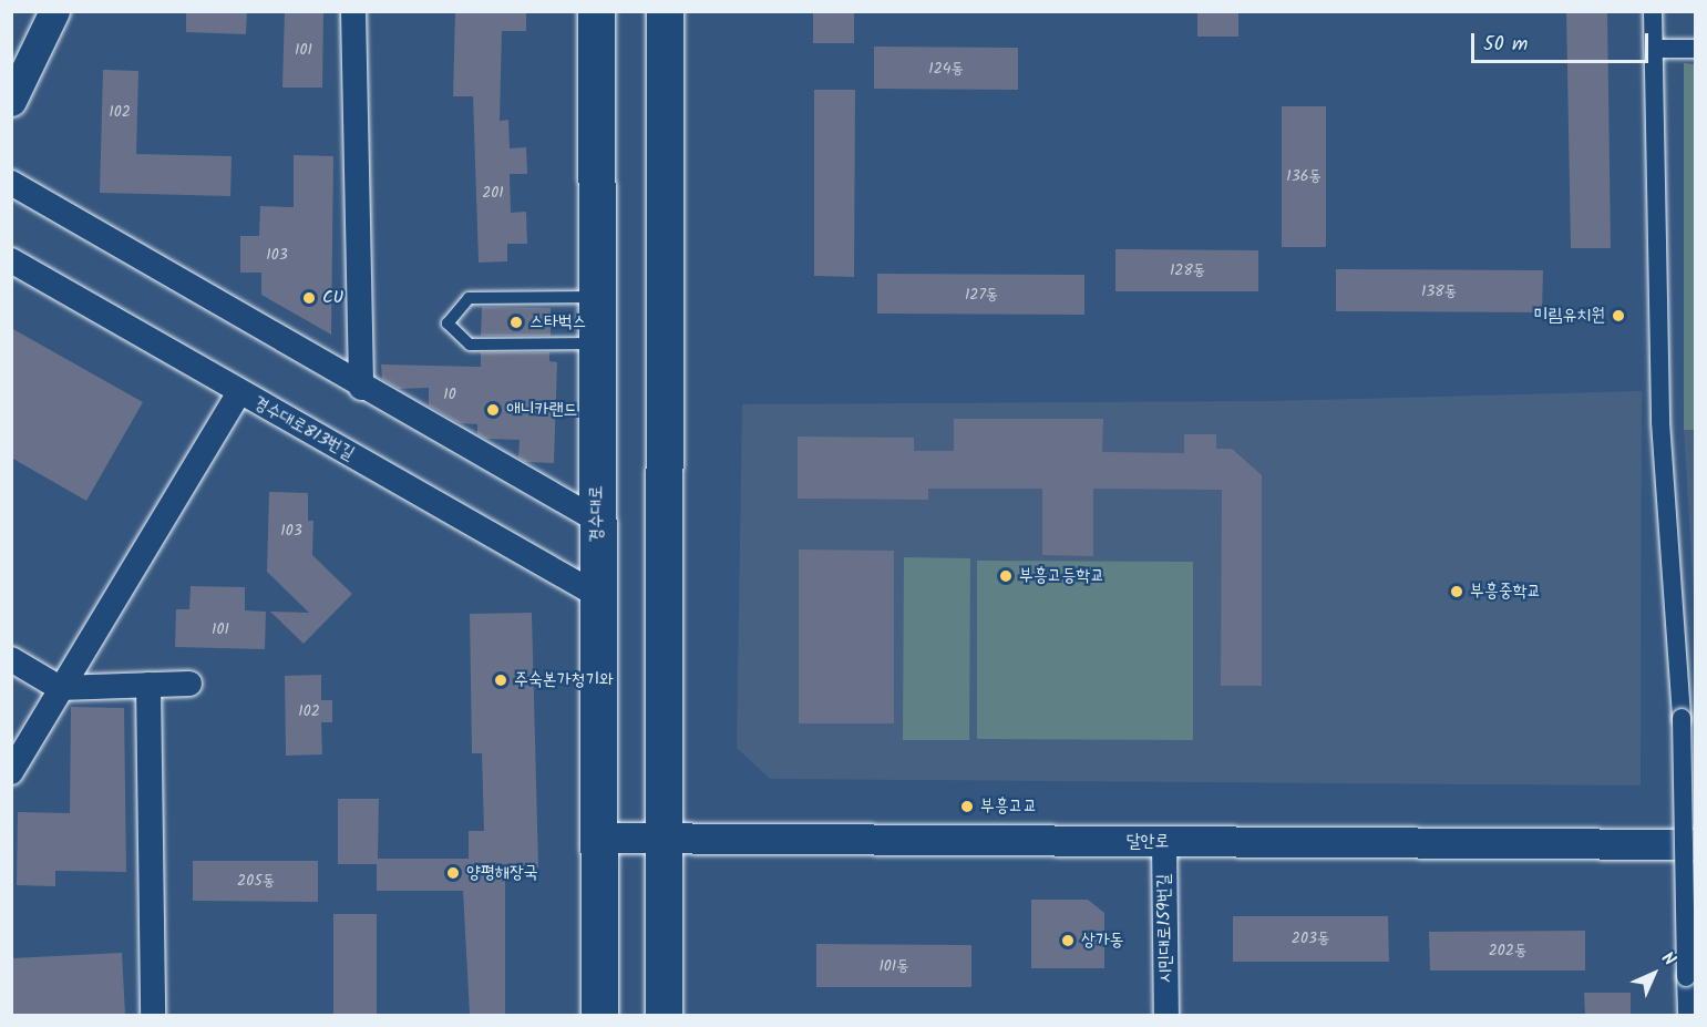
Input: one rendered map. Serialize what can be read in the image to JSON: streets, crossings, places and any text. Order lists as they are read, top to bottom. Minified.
{"streets":{"main road":["경수대로"],"street":["경수대로813번길","달안로","시민대로159번길"]},"crossings":[["경수대로813번길","경수대로"],["경수대로","달안로"],["달안로","시민대로159번길"]],"places":["CU","미림유치원","스타벅스","애니카랜드","부흥고등학교","부흥중학교","주숙본가청기와","부흥고교","양평해장국","상가동"],"house_numbers":["101","124동","102","136동","201","103","128동","138동","127동","10","103","101","102","205동","203동","202동","101동"],"scale_bar":"50 m","north":"top right"}
